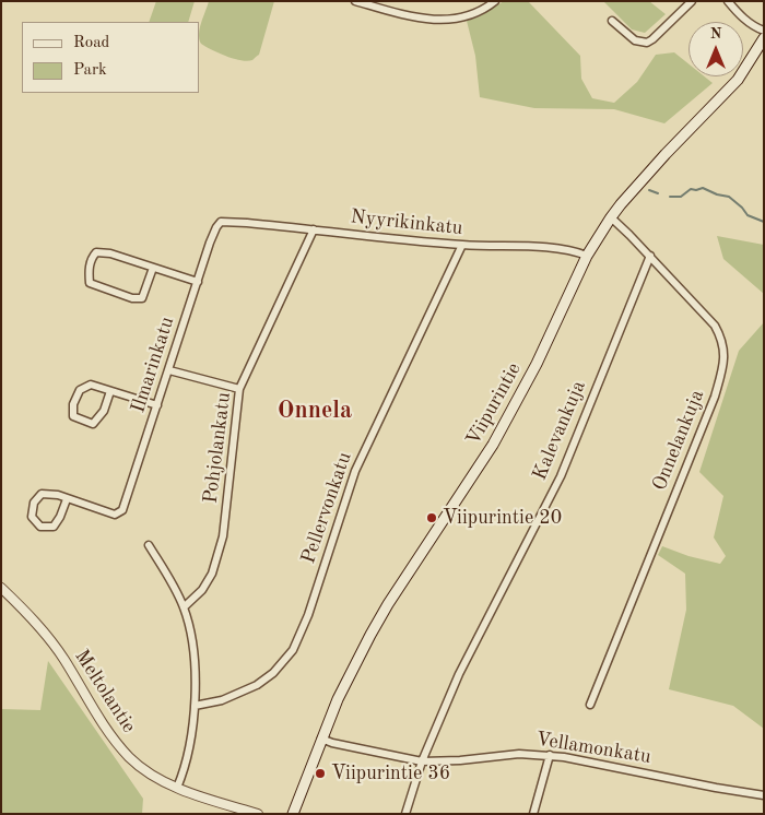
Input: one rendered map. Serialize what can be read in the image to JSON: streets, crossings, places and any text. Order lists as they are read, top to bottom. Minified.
{"streets":{"main road":["Viipurintie"],"street":["Nyyrikinkatu","Ilmarinkatu","Kalevankuja","Onnelankuja","Pohjolankatu","Pellervonkatu","Meltolantie","Vellamonkatu"]},"crossings":[["Nyyrikinkatu","Ilmarinkatu"],["Nyyrikinkatu","Viipurintie"],["Nyyrikinkatu","Pohjolankatu"],["Nyyrikinkatu","Pellervonkatu"],["Viipurintie","Onnelankuja"],["Viipurintie","Vellamonkatu"],["Kalevankuja","Onnelankuja"],["Kalevankuja","Vellamonkatu"]],"districts":["Onnela"],"places":["Viipurintie 20","Viipurintie 36"],"legend":["Road","Park"],"north":"top"}
